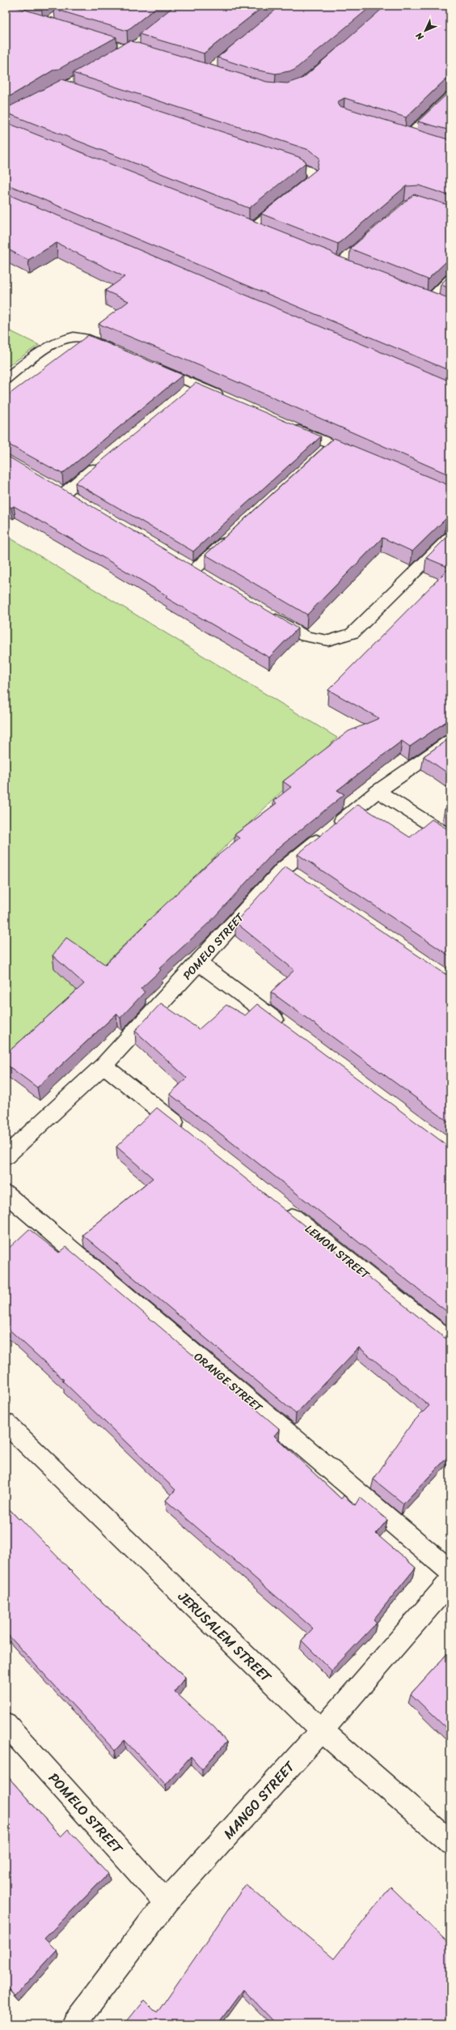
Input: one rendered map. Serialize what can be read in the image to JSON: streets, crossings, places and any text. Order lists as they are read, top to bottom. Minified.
{"streets":{"street":["POMELO STREET","LEMON STREET","ORANGE STREET","JERUSALEM STREET","MANGO STREET"]},"crossings":[["POMELO STREET","MANGO STREET"],["JERUSALEM STREET","MANGO STREET"]],"north":"bottom left"}
